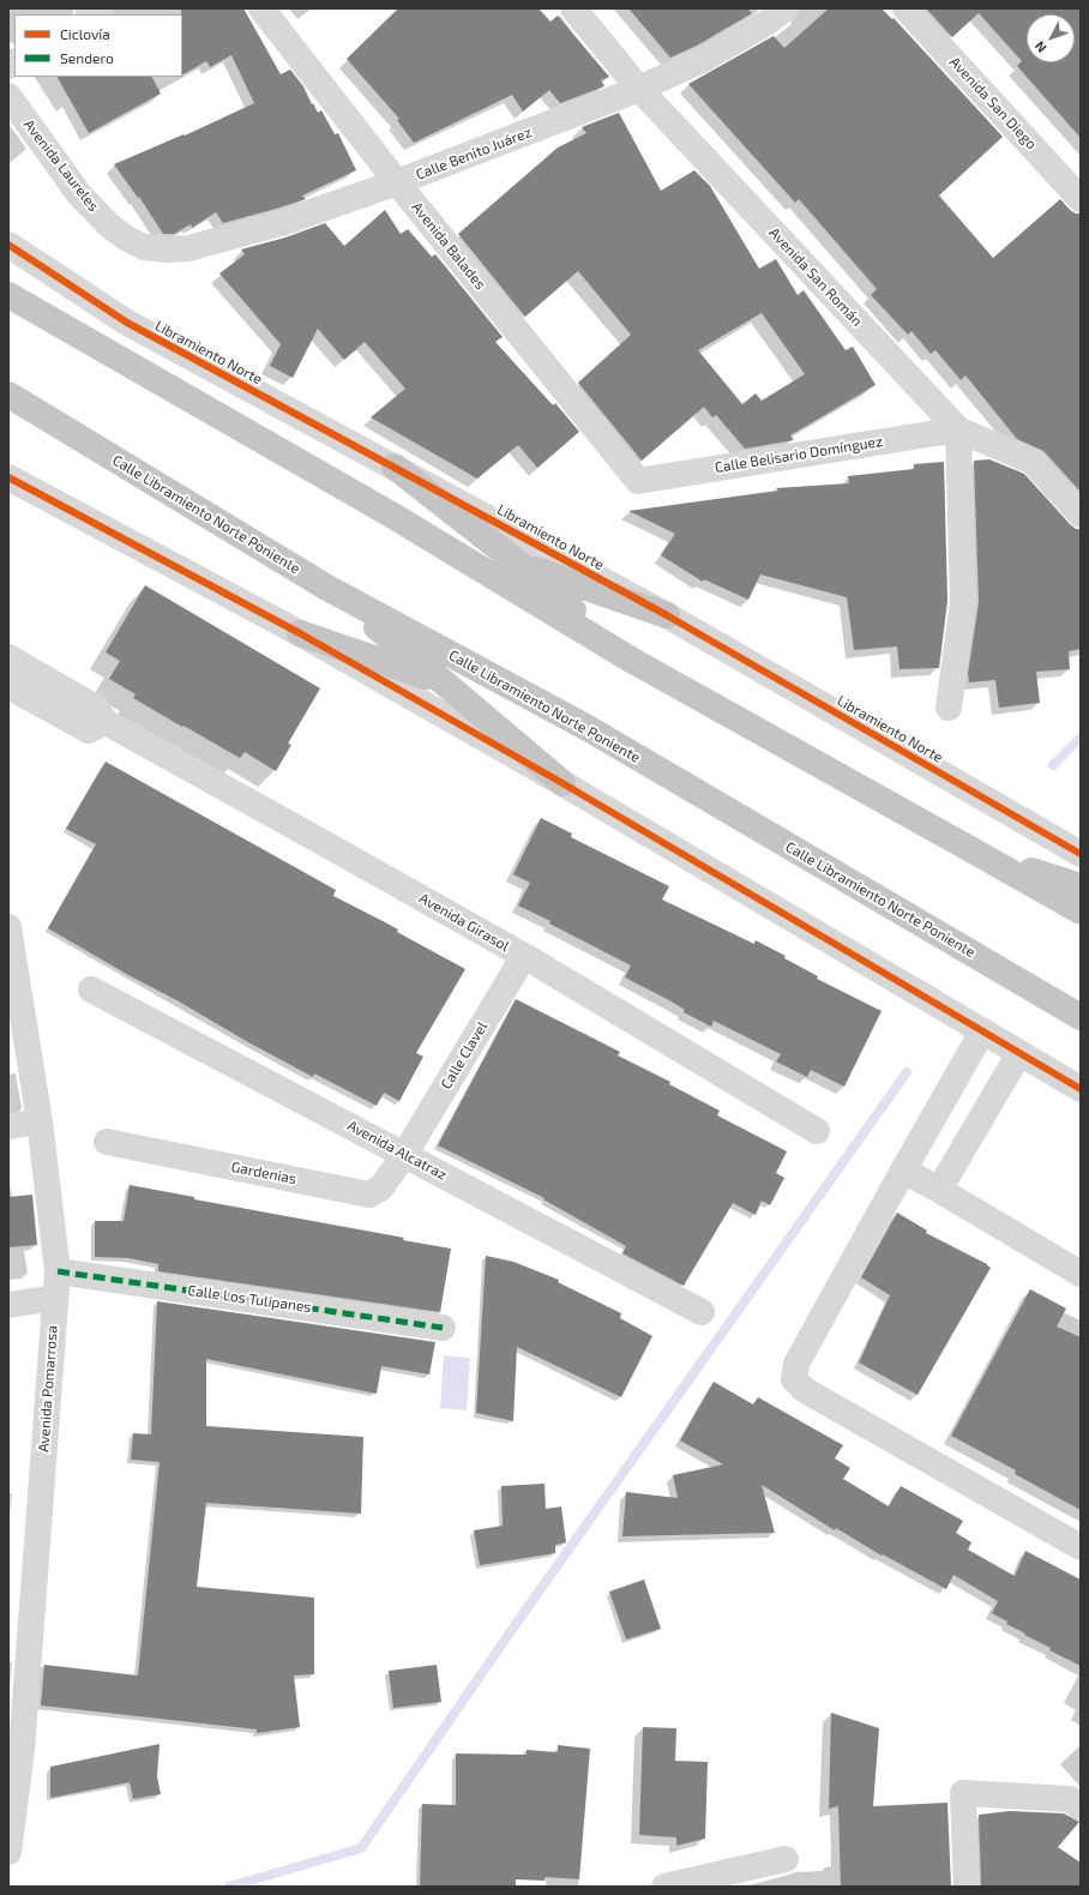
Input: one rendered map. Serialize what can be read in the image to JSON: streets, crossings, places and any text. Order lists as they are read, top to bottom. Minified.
{"streets":{"highway":["Calle Libramiento Norte Poniente"],"street":["Avenida San Diego","Calle Benito Juárez","Avenida Laureles","Avenida Balades","Avenida San Román","Libramiento Norte","Calle Belisario Domínguez","Avenida Girasol","Calle Clavel","Avenida Alcatraz","Gardenias","Calle Los Tulipanes","Avenida Pomarrosa"]},"crossings":[["Calle Benito Juárez","Avenida Laureles"],["Calle Benito Juárez","Avenida Balades"],["Calle Benito Juárez","Avenida San Román"],["Avenida Balades","Calle Belisario Domínguez"],["Avenida San Román","Calle Belisario Domínguez"],["Avenida Girasol","Calle Clavel"],["Calle Clavel","Avenida Alcatraz"],["Calle Clavel","Gardenias"],["Avenida Alcatraz","Gardenias"],["Calle Los Tulipanes","Avenida Pomarrosa"]],"legend":["Ciclovía","Sendero"],"north":"bottom left"}
